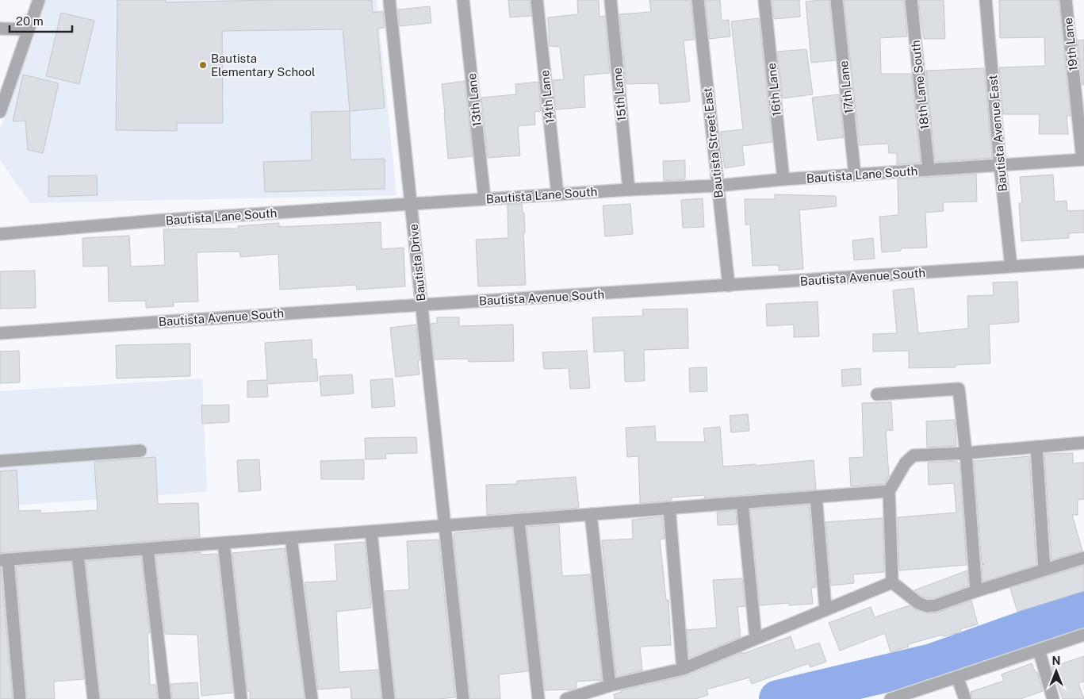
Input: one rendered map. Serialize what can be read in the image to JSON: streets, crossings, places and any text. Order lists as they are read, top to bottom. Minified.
{"streets":{"street":["19th Lane","18th Lane South","17th Lane","16th Lane","15th Lane","14th Lane","13th Lane","Bautista Avenue East","Bautista Street East","Bautista Lane South","Bautista Drive","Bautista Avenue South"]},"crossings":[["19th Lane","Bautista Lane South"],["18th Lane South","Bautista Lane South"],["17th Lane","Bautista Lane South"],["16th Lane","Bautista Lane South"],["15th Lane","Bautista Lane South"],["14th Lane","Bautista Lane South"],["13th Lane","Bautista Lane South"],["Bautista Avenue East","Bautista Lane South"],["Bautista Avenue East","Bautista Avenue South"],["Bautista Street East","Bautista Lane South"],["Bautista Street East","Bautista Avenue South"],["Bautista Lane South","Bautista Drive"],["Bautista Drive","Bautista Avenue South"]],"places":["Bautista Elementary School"],"scale_bar":"20 m","north":"top"}
